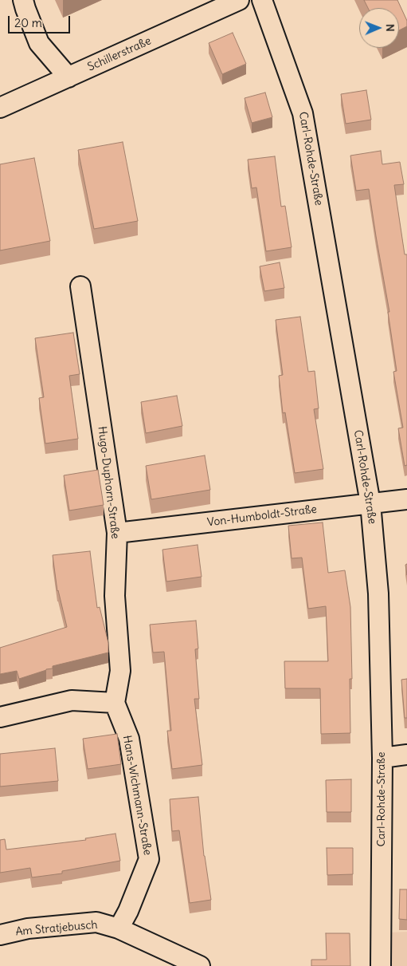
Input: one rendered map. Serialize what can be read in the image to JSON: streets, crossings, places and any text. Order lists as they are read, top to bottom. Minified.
{"streets":{"street":["Schillerstraße","Carl-Rohde-Straße","Hugo-Duphorn-Straße","Von-Humboldt-Straße","Hans-Wichmann-Straße","Am Stratjebusch"]},"crossings":[["Carl-Rohde-Straße","Von-Humboldt-Straße"],["Hugo-Duphorn-Straße","Von-Humboldt-Straße"],["Hugo-Duphorn-Straße","Hans-Wichmann-Straße"],["Hans-Wichmann-Straße","Am Stratjebusch"]],"scale_bar":"20 m","north":"right"}
